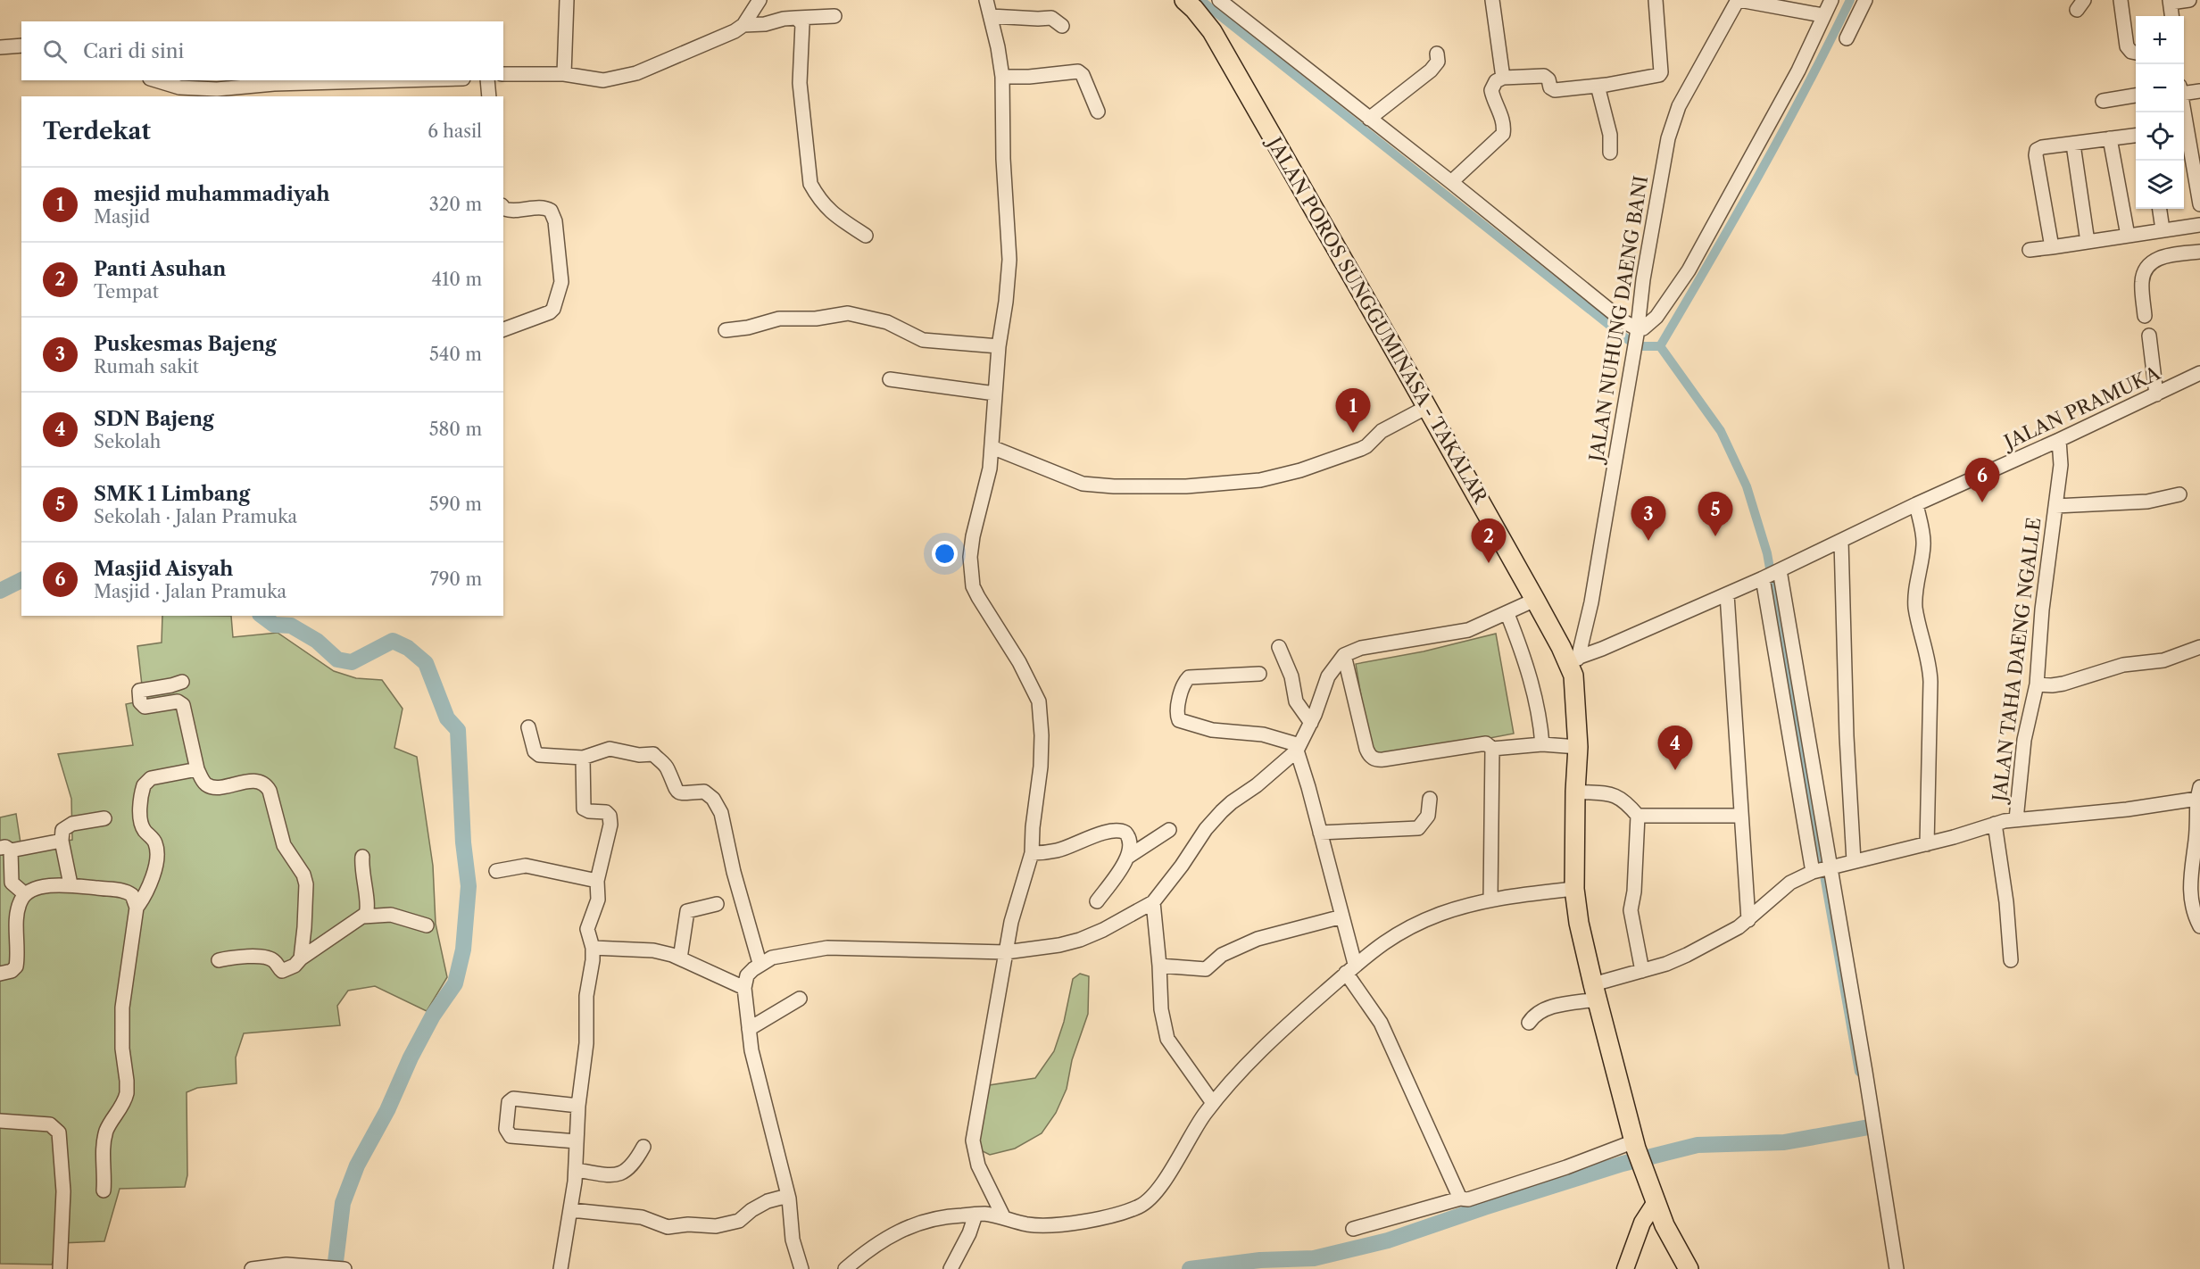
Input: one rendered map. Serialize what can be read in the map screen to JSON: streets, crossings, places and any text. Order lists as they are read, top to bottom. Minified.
{"streets":{"highway":["JALAN POROS SUNGGUMINASA - TAKALAR"],"street":["JALAN NUHUNG DAENG BANI","JALAN PRAMUKA","JALAN TAHA DAENG NGALLE"]},"crossings":[["JALAN NUHUNG DAENG BANI","JALAN POROS SUNGGUMINASA - TAKALAR"],["JALAN NUHUNG DAENG BANI","JALAN PRAMUKA"],["JALAN POROS SUNGGUMINASA - TAKALAR","JALAN PRAMUKA"],["JALAN PRAMUKA","JALAN TAHA DAENG NGALLE"]],"page":{"map_buttons":["+","−"],"search":"Cari di sini","heading":["Terdekat","6 hasil"],"list":[{"mark":"1","name":"mesjid muhammadiyah","note":"Masjid","value":"320 m"},{"mark":"2","name":"Panti Asuhan","note":"Tempat","value":"410 m"},{"mark":"3","name":"Puskesmas Bajeng","note":"Rumah sakit","value":"540 m"},{"mark":"4","name":"SDN Bajeng","note":"Sekolah","value":"580 m"},{"mark":"5","name":"SMK 1 Limbang","note":"Sekolah · Jalan Pramuka","value":"590 m"},{"mark":"6","name":"Masjid Aisyah","note":"Masjid · Jalan Pramuka","value":"790 m"}],"pins":["1","6","5","3","2","4"]}}
